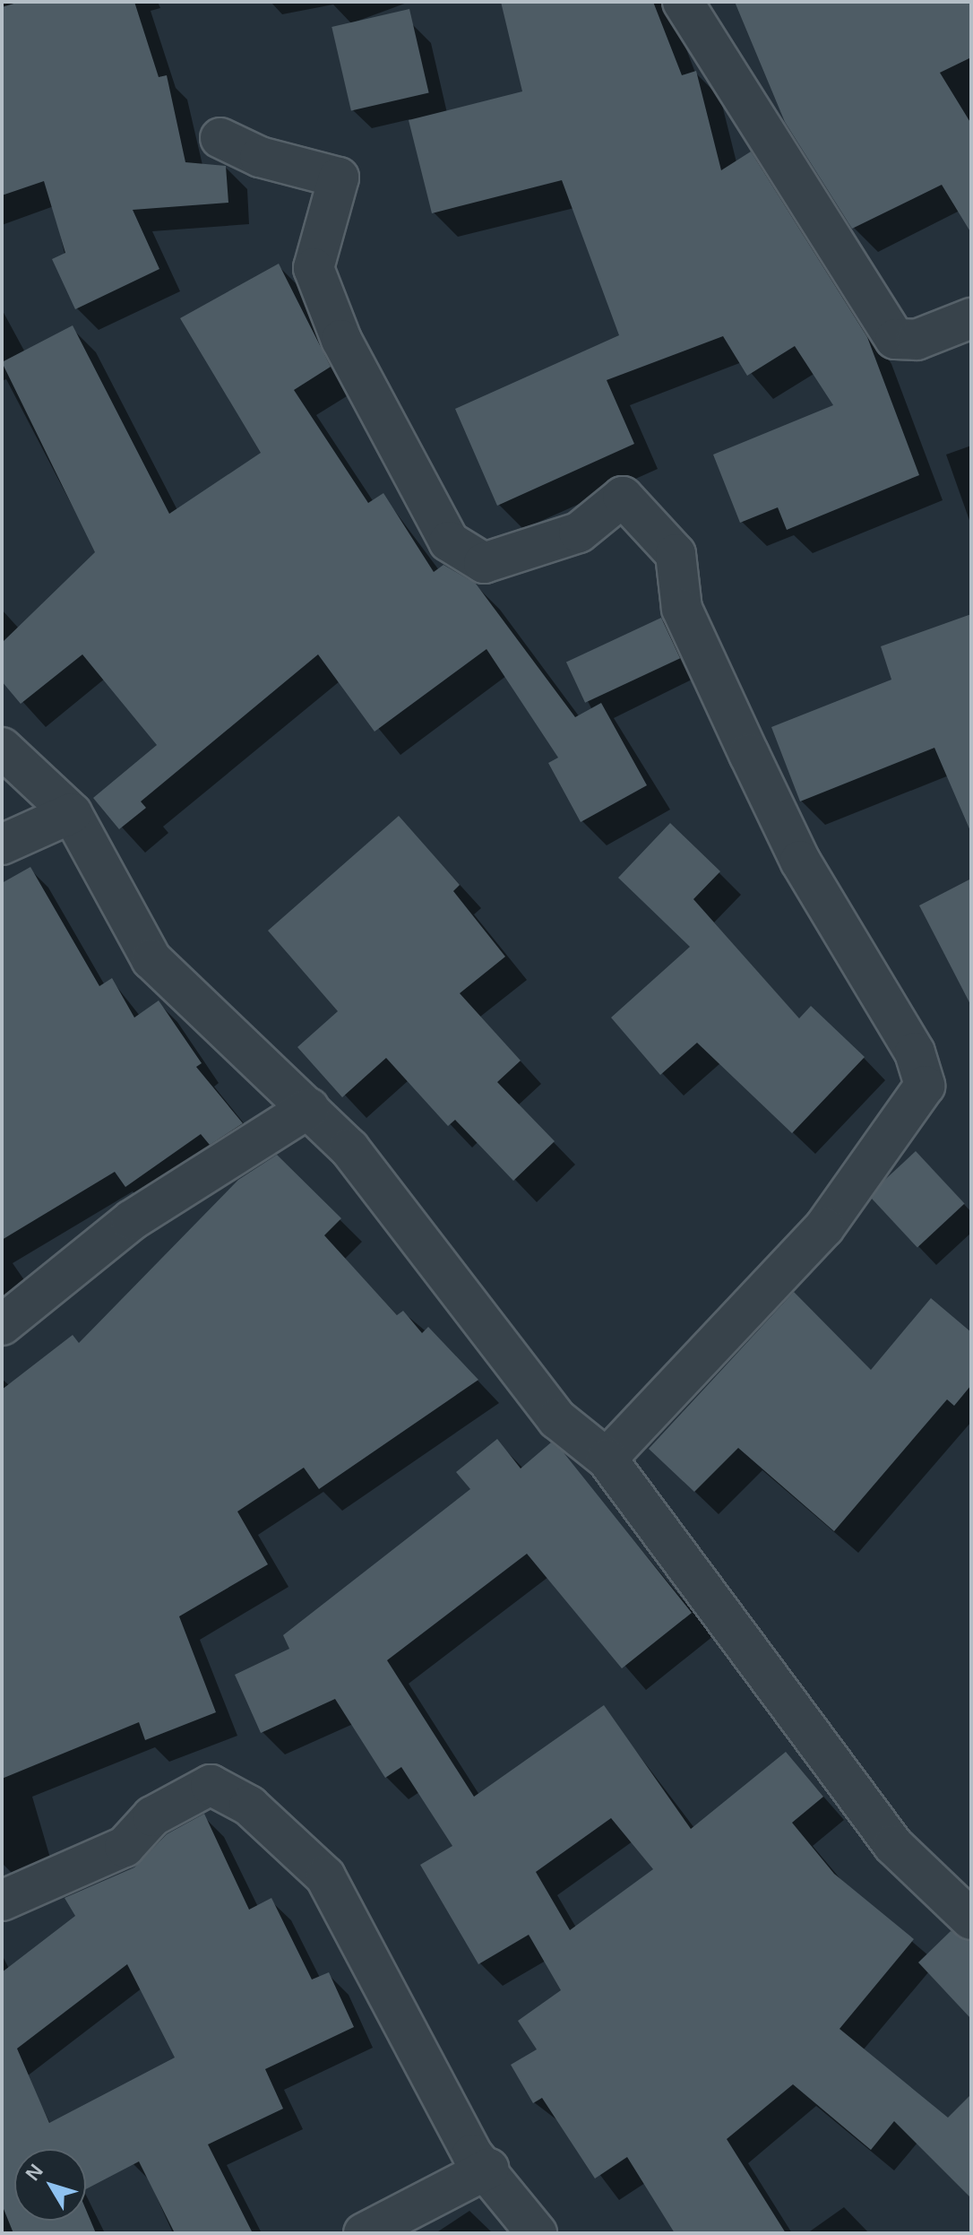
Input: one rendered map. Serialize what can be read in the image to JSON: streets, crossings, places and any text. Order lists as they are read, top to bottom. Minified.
{"north":"top left"}
